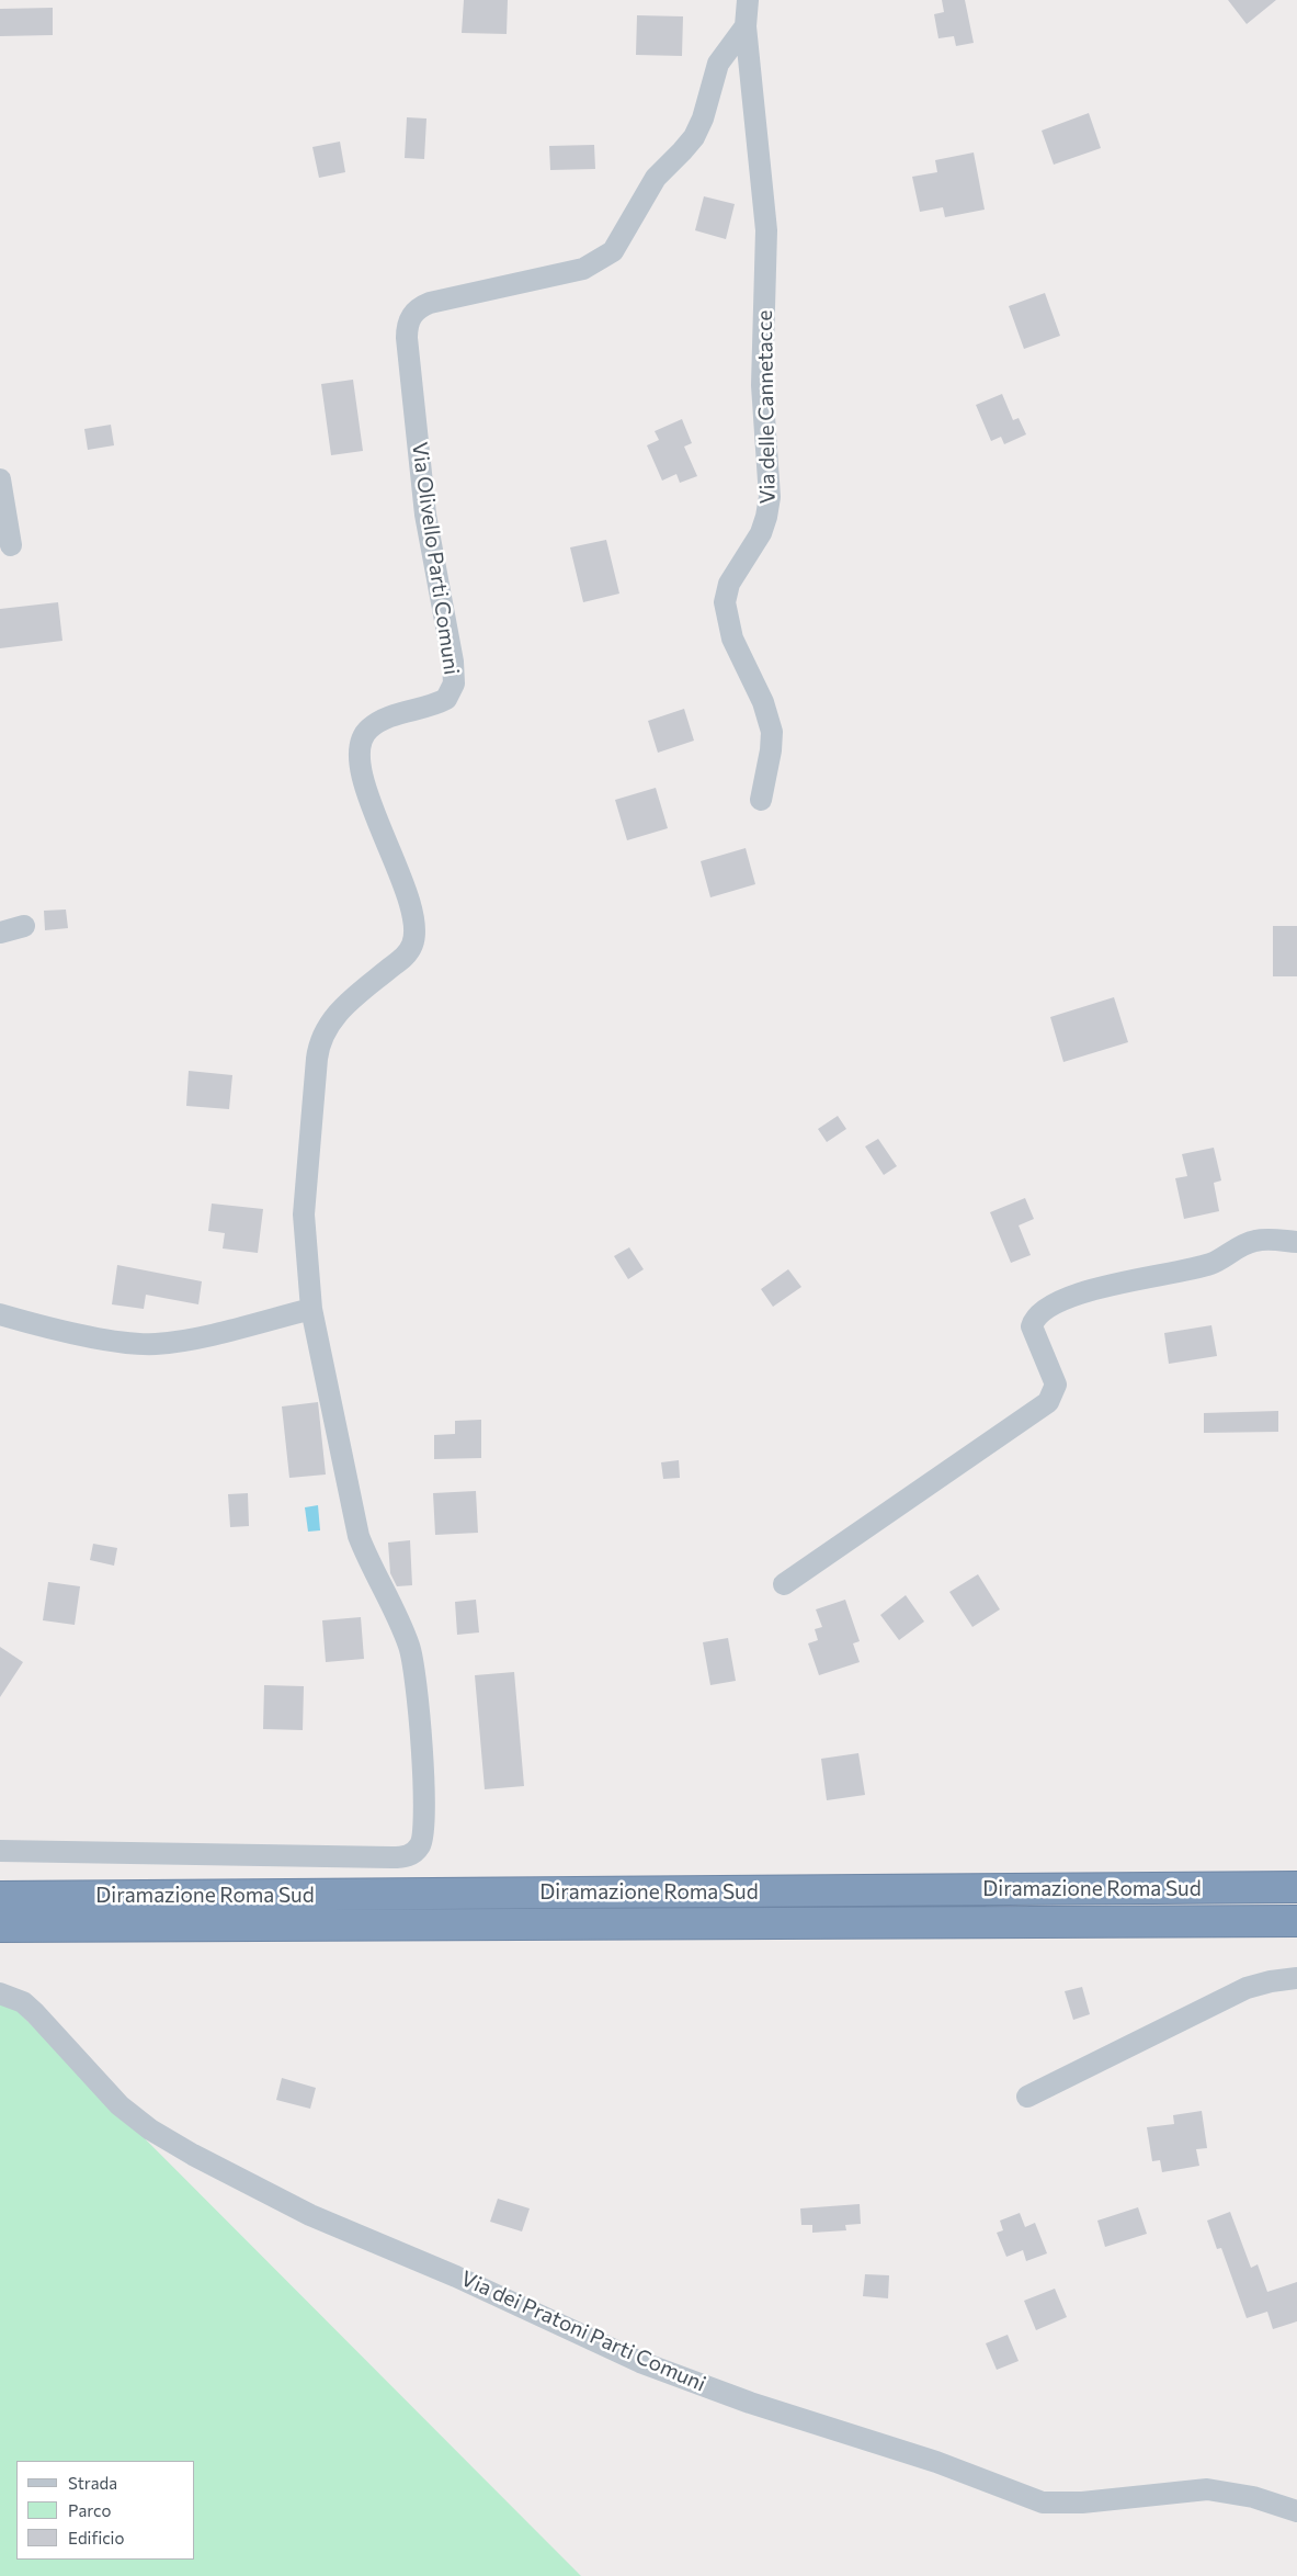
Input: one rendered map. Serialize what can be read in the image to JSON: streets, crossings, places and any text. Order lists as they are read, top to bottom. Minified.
{"streets":{"highway":["Diramazione Roma Sud"],"street":["Via delle Cannetacce","Via Olivello Parti Comuni","Via dei Pratoni Parti Comuni"]},"crossings":[["Via delle Cannetacce","Via Olivello Parti Comuni"]],"legend":["Strada","Parco","Edificio"]}
